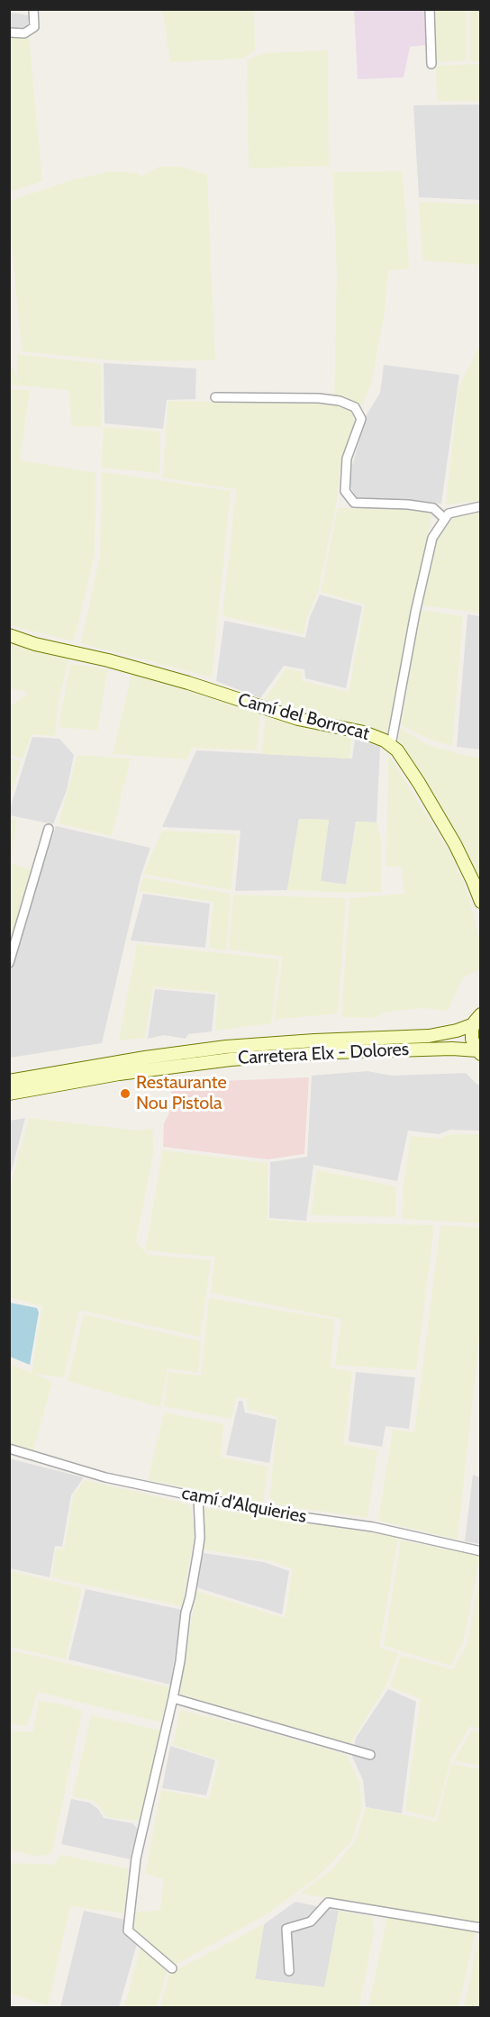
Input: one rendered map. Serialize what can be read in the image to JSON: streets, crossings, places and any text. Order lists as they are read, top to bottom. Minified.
{"streets":{"main road":["Camí del Borrocat","Carretera Elx - Dolores"],"street":["camí d'Alquieries"]},"places":["Restaurante Nou Pistola"]}
